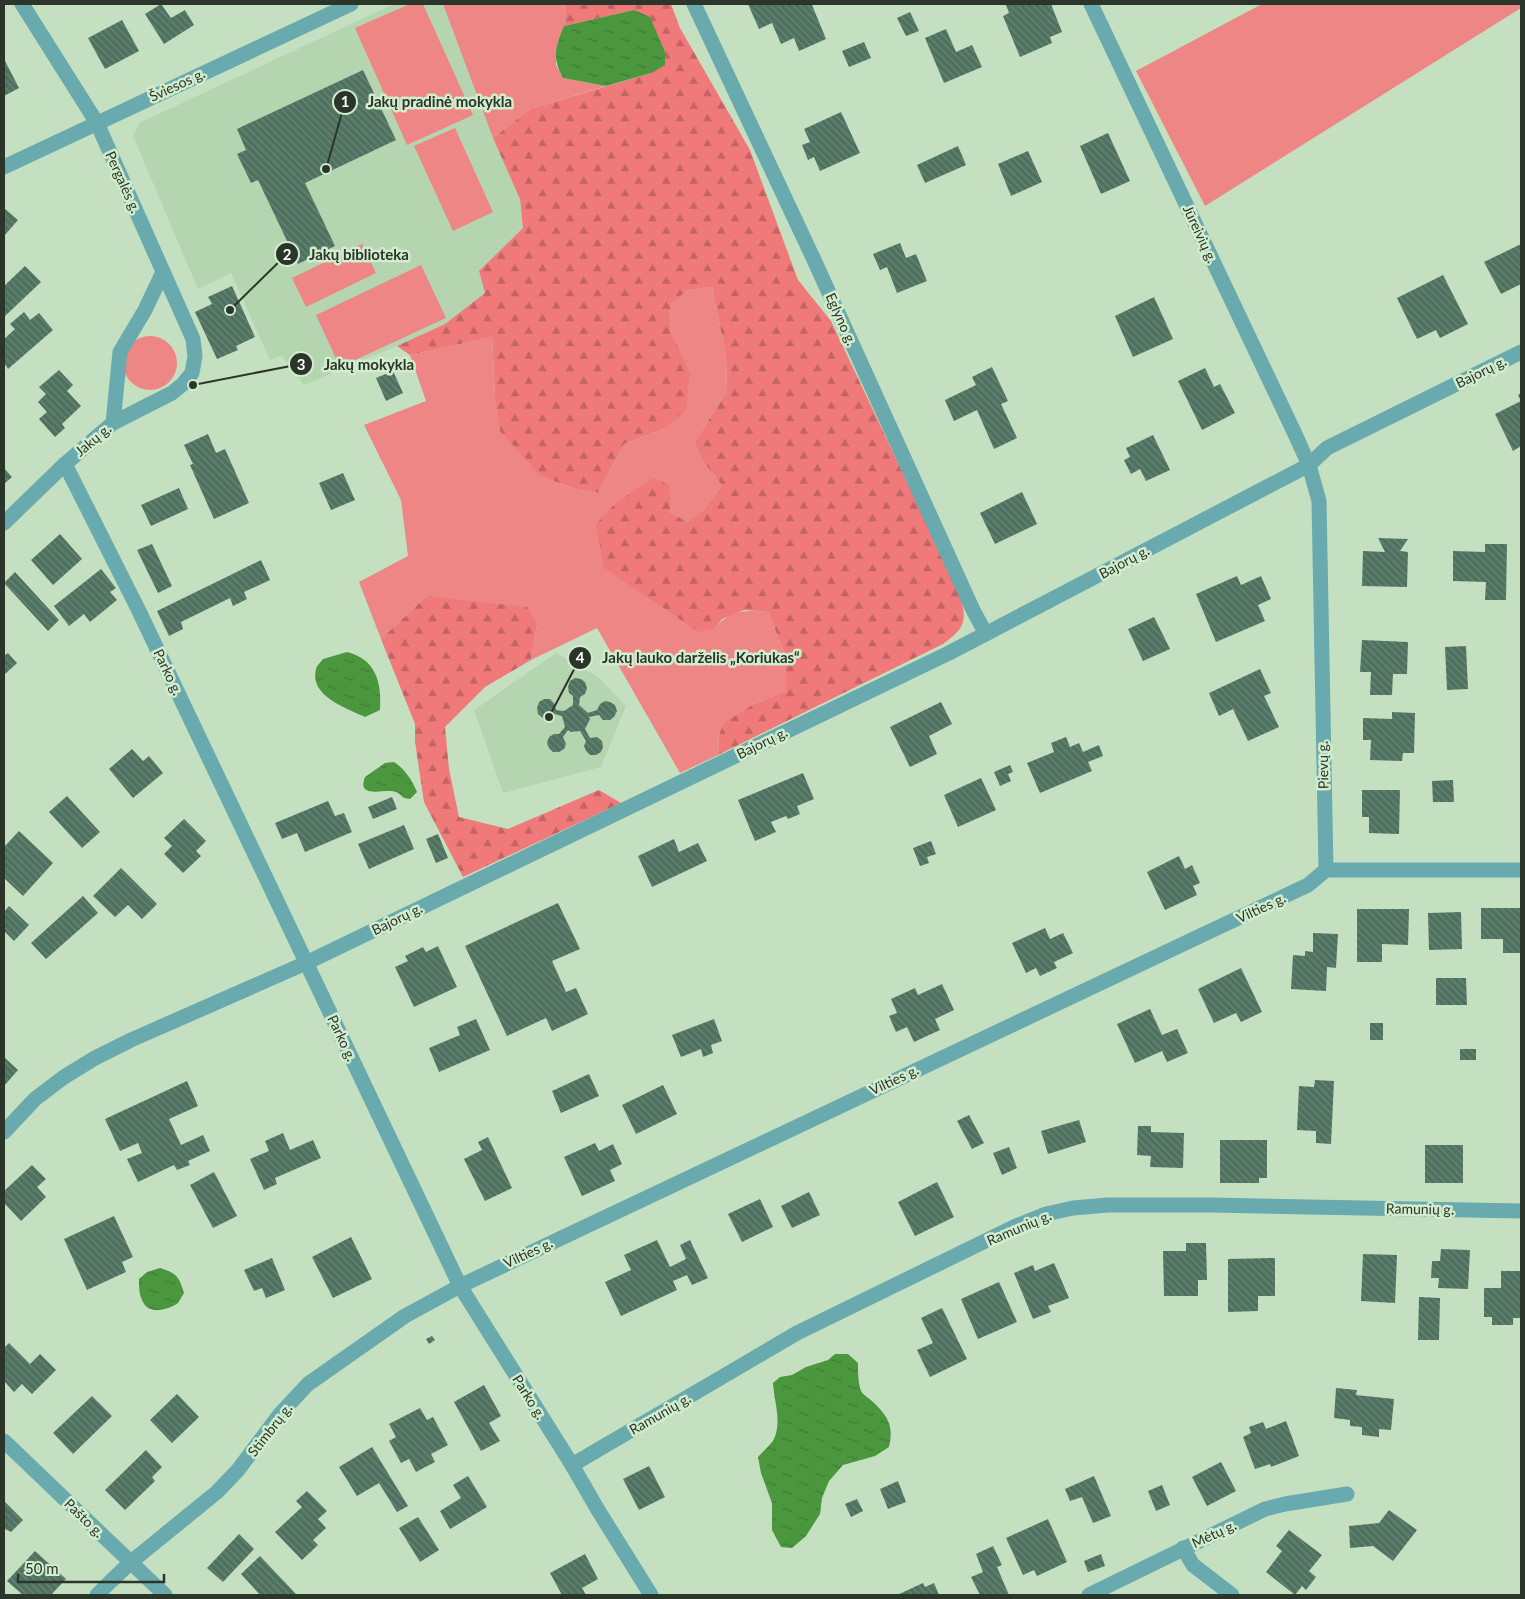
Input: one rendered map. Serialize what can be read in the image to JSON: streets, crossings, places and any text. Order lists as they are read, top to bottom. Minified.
{"streets":{"street":["Šviesos g.","Pergalės g.","Jūreivių g.","Eglyno g.","Bajorų g.","Jakų g.","Parko g.","Pievų g.","Vilties g.","Ramunių g.","Stimbrų g.","Pašto g.","Mėtų g."]},"crossings":[["Šviesos g.","Pergalės g."],["Pergalės g.","Jakų g."],["Jūreivių g.","Bajorų g."],["Jūreivių g.","Pievų g."],["Eglyno g.","Bajorų g."],["Bajorų g.","Parko g."],["Bajorų g.","Pievų g."],["Jakų g.","Parko g."],["Parko g.","Vilties g."],["Parko g.","Ramunių g."],["Parko g.","Stimbrų g."],["Pievų g.","Vilties g."],["Vilties g.","Stimbrų g."],["Stimbrų g.","Pašto g."]],"places":["Jakų pradinė mokykla","Jakų biblioteka","Jakų mokykla","Jakų lauko darželis „Koriukas“"],"scale_bar":"50 m"}
